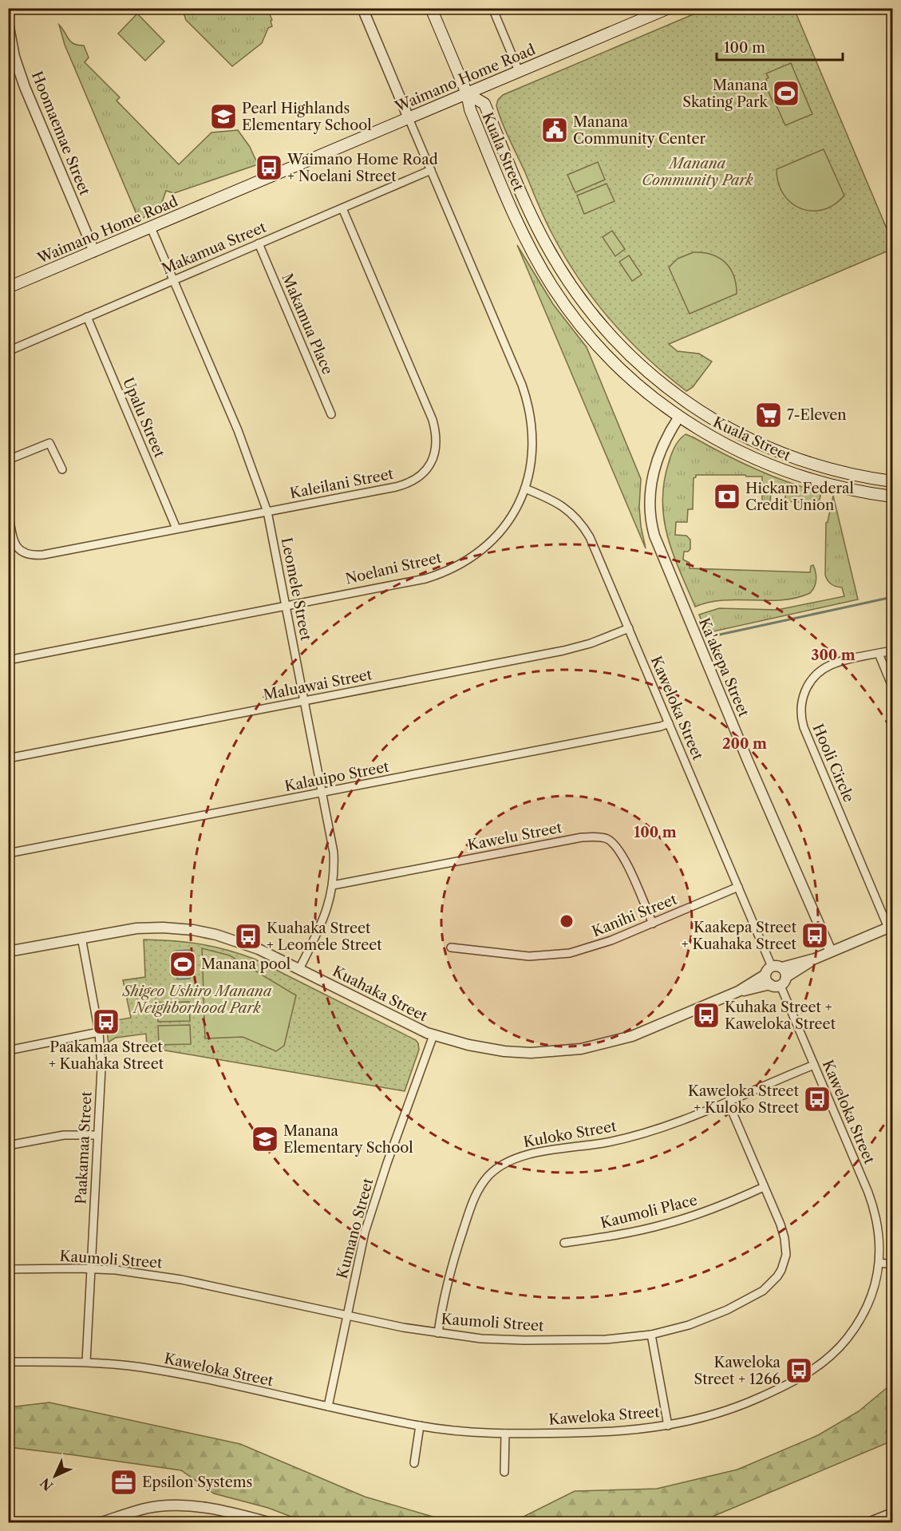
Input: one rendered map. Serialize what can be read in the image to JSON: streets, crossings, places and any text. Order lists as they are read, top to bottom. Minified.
{"streets":{"main road":["Waimano Home Road","Kuala Street"],"street":["Hoomaemae Street","Makamua Street","Makamua Place","Upalu Street","Kaleilani Street","Noelani Street","Leomele Street","Ka'akepa Street","Maluawai Street","Kaweloka Street","Hooli Circle","Kalauipo Street","Kawelu Street","Kanihi Street","Kuahaka Street","Kuloko Street","Paakamaa Street","Kaumoli Place","Kumano Street","Kaumoli Street"]},"crossings":[["Waimano Home Road","Hoomaemae Street"],["Waimano Home Road","Kuala Street"],["Waimano Home Road","Noelani Street"],["Waimano Home Road","Leomele Street"],["Kuala Street","Ka'akepa Street"],["Makamua Street","Makamua Place"],["Makamua Street","Upalu Street"],["Makamua Street","Kaleilani Street"],["Makamua Street","Noelani Street"],["Makamua Street","Leomele Street"],["Upalu Street","Kaleilani Street"],["Kaleilani Street","Leomele Street"],["Noelani Street","Leomele Street"],["Noelani Street","Kaweloka Street"],["Leomele Street","Maluawai Street"],["Leomele Street","Kalauipo Street"],["Leomele Street","Kawelu Street"],["Leomele Street","Kuahaka Street"],["Ka'akepa Street","Kuahaka Street"],["Maluawai Street","Kaweloka Street"],["Kaweloka Street","Kalauipo Street"],["Kaweloka Street","Kanihi Street"],["Kaweloka Street","Kuahaka Street"],["Kaweloka Street","Kuloko Street"],["Kaweloka Street","Paakamaa Street"],["Kaweloka Street","Kumano Street"],["Hooli Circle","Kuahaka Street"],["Kawelu Street","Kanihi Street"],["Kuahaka Street","Paakamaa Street"],["Kuahaka Street","Kumano Street"],["Kuloko Street","Kaumoli Street"],["Paakamaa Street","Kaumoli Street"],["Kaumoli Place","Kaumoli Street"],["Kumano Street","Kaumoli Street"]],"parks":["Manana Community Park","Shigeo Ushiro Manana Neighborhood Park"],"places":{"sports":["Manana Skating Park","Manana pool"],"school or university":["Pearl Highlands Elementary School","Manana Elementary School"],"public building":["Manana Community Center"],"bus stop":["Waimano Home Road + Noelani Street","Kaakepa Street + Kuahaka Street","Kuahaka Street + Leomele Street","Kuhaka Street + Kaweloka Street","Paakamaa Street + Kuahaka Street","Kaweloka Street + Kuloko Street","Kaweloka Street + 1266"],"supermarket":["7-Eleven"],"bank":["Hickam Federal Credit Union"],"office":["Epsilon Systems"]},"scale_bar":"100 m","north":"bottom left","rings":["300 m","200 m","100 m"]}
